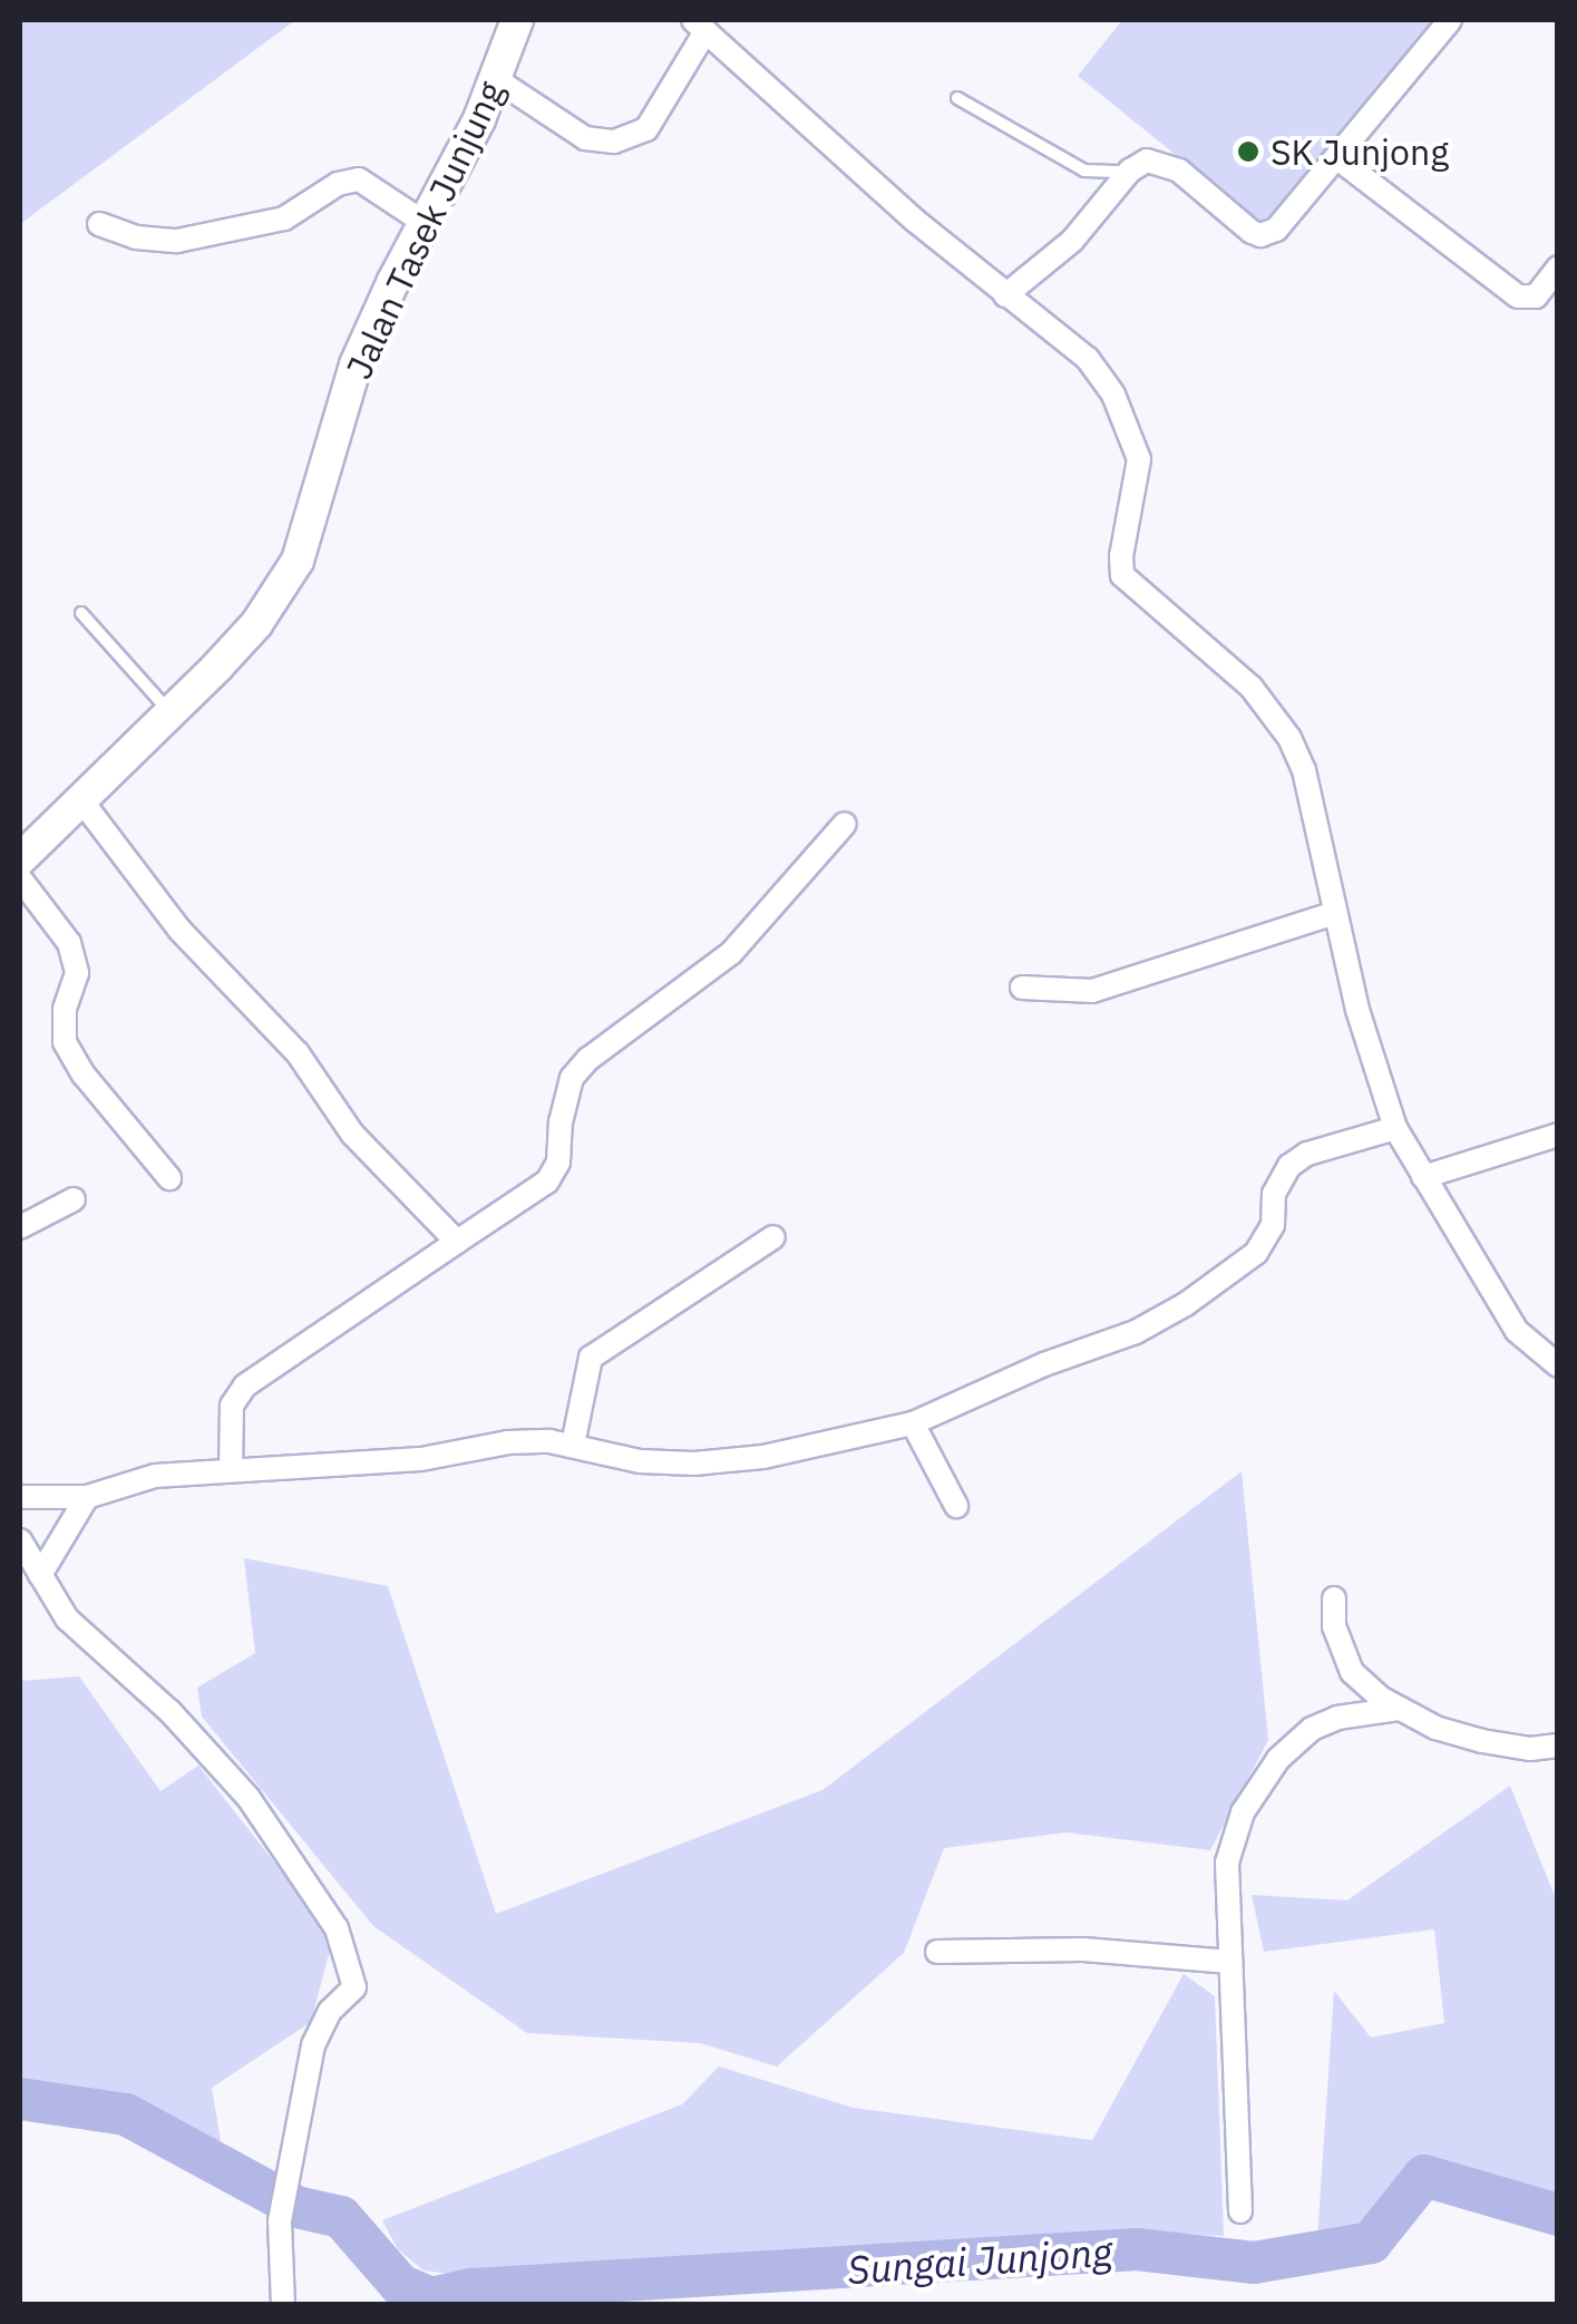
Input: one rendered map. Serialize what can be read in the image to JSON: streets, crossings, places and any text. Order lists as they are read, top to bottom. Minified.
{"streets":{"main road":["Jalan Tasek Junjung"]},"water":["Sungai Junjong"],"places":["SK Junjong"]}
